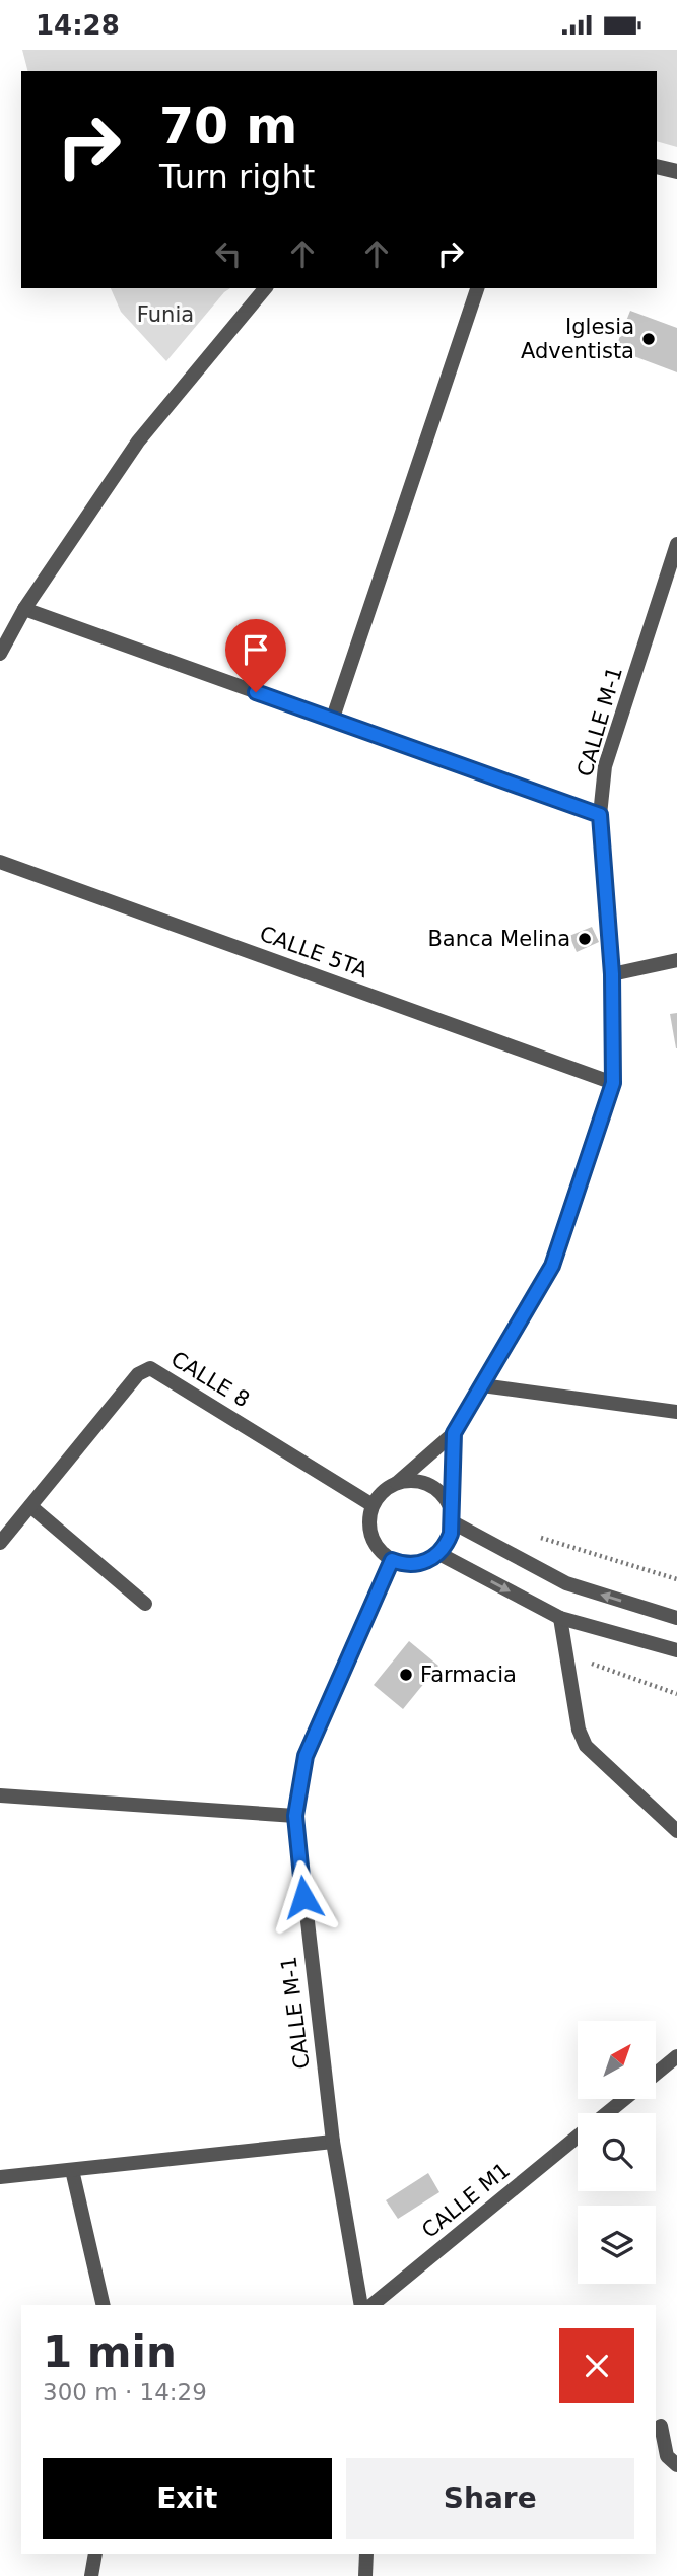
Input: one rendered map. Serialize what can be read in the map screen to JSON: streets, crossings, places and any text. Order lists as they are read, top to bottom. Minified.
{"streets":{"street":["CALLE M-1","CALLE 5TA","CALLE 8","CALLE M1"]},"crossings":[["CALLE M-1","CALLE 5TA"],["CALLE M-1","CALLE 8"]],"parks":["Funia"],"places":["Iglesia Adventista","Banca Melina","Farmacia"],"north":"top right","page":{"status":"14:28","turn":["70 m","Turn right"],"heading":["1 min","300 m · 14:29"],"buttons":["Exit","Share"]}}
